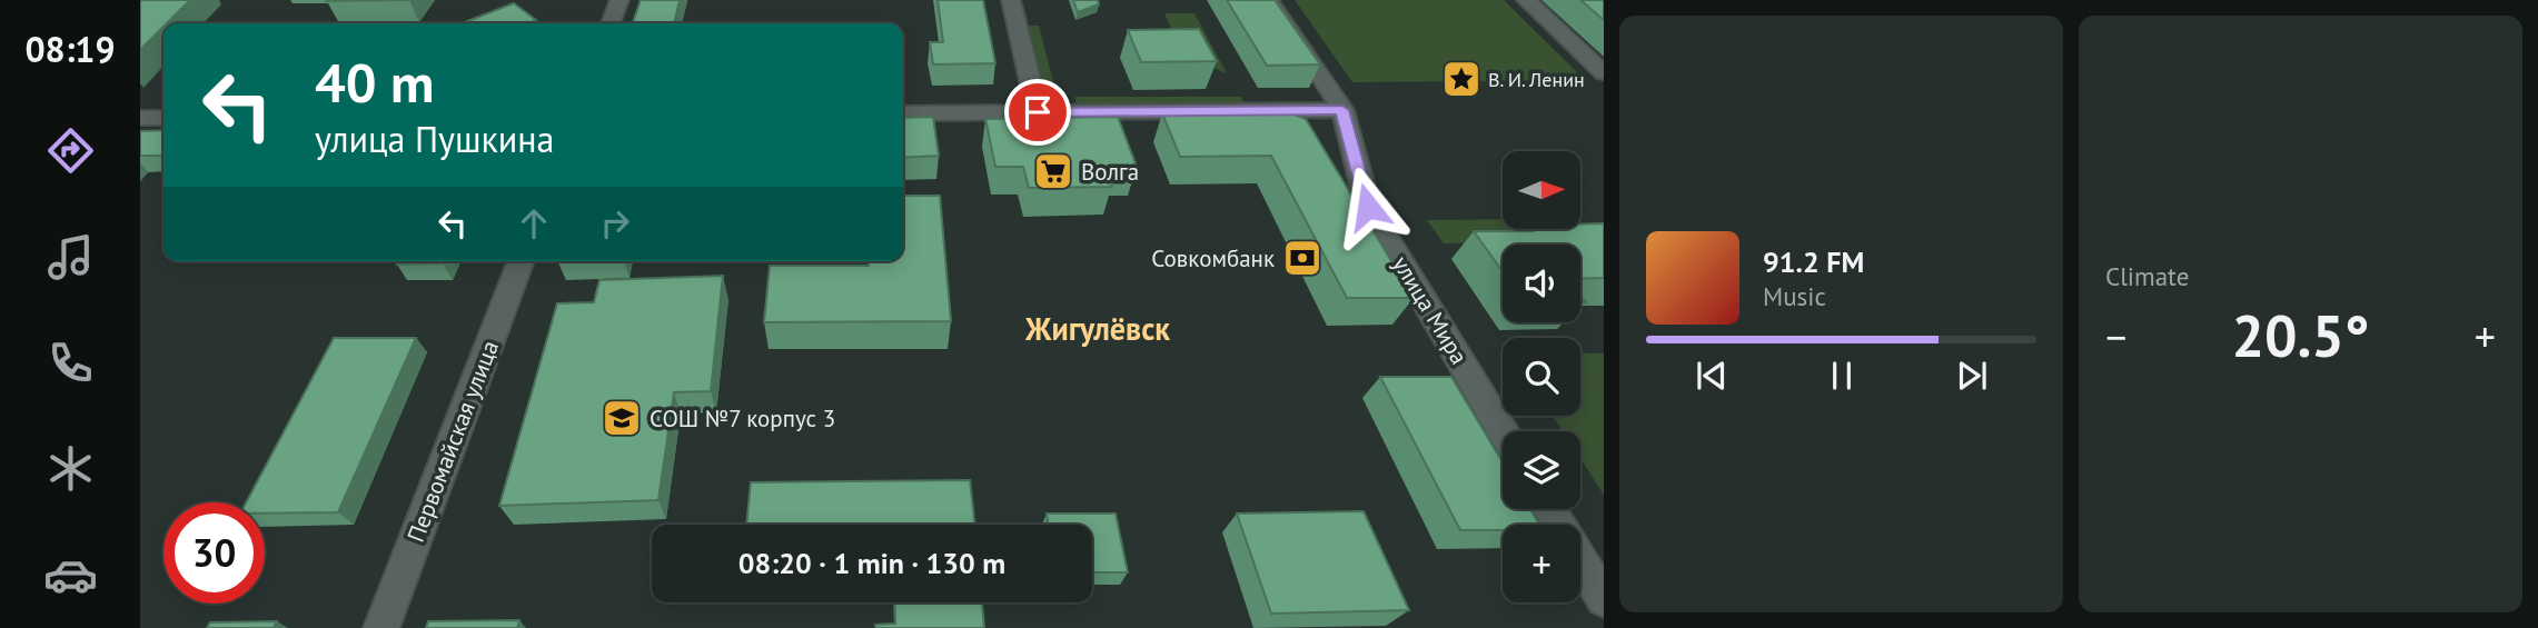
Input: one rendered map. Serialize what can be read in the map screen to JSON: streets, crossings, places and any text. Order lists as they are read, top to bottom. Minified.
{"streets":{"street":["улица Мира","Первомайская улица"]},"districts":["Жигулёвск"],"places":{"place":["В. И. Ленин"],"supermarket":["Волга"],"bank":["Совкомбанк"],"school or university":["СОШ №7 корпус 3"]},"north":"right","page":{"tabs":"08:19","tile":"Climate","turn":["40 m","улица Пушкина"],"map_buttons":"+","song":["91.2 FM","Music"],"heat":["−","20.5°","+"],"limit":"30","trip":"08:20 · 1 min · 130 m"}}
